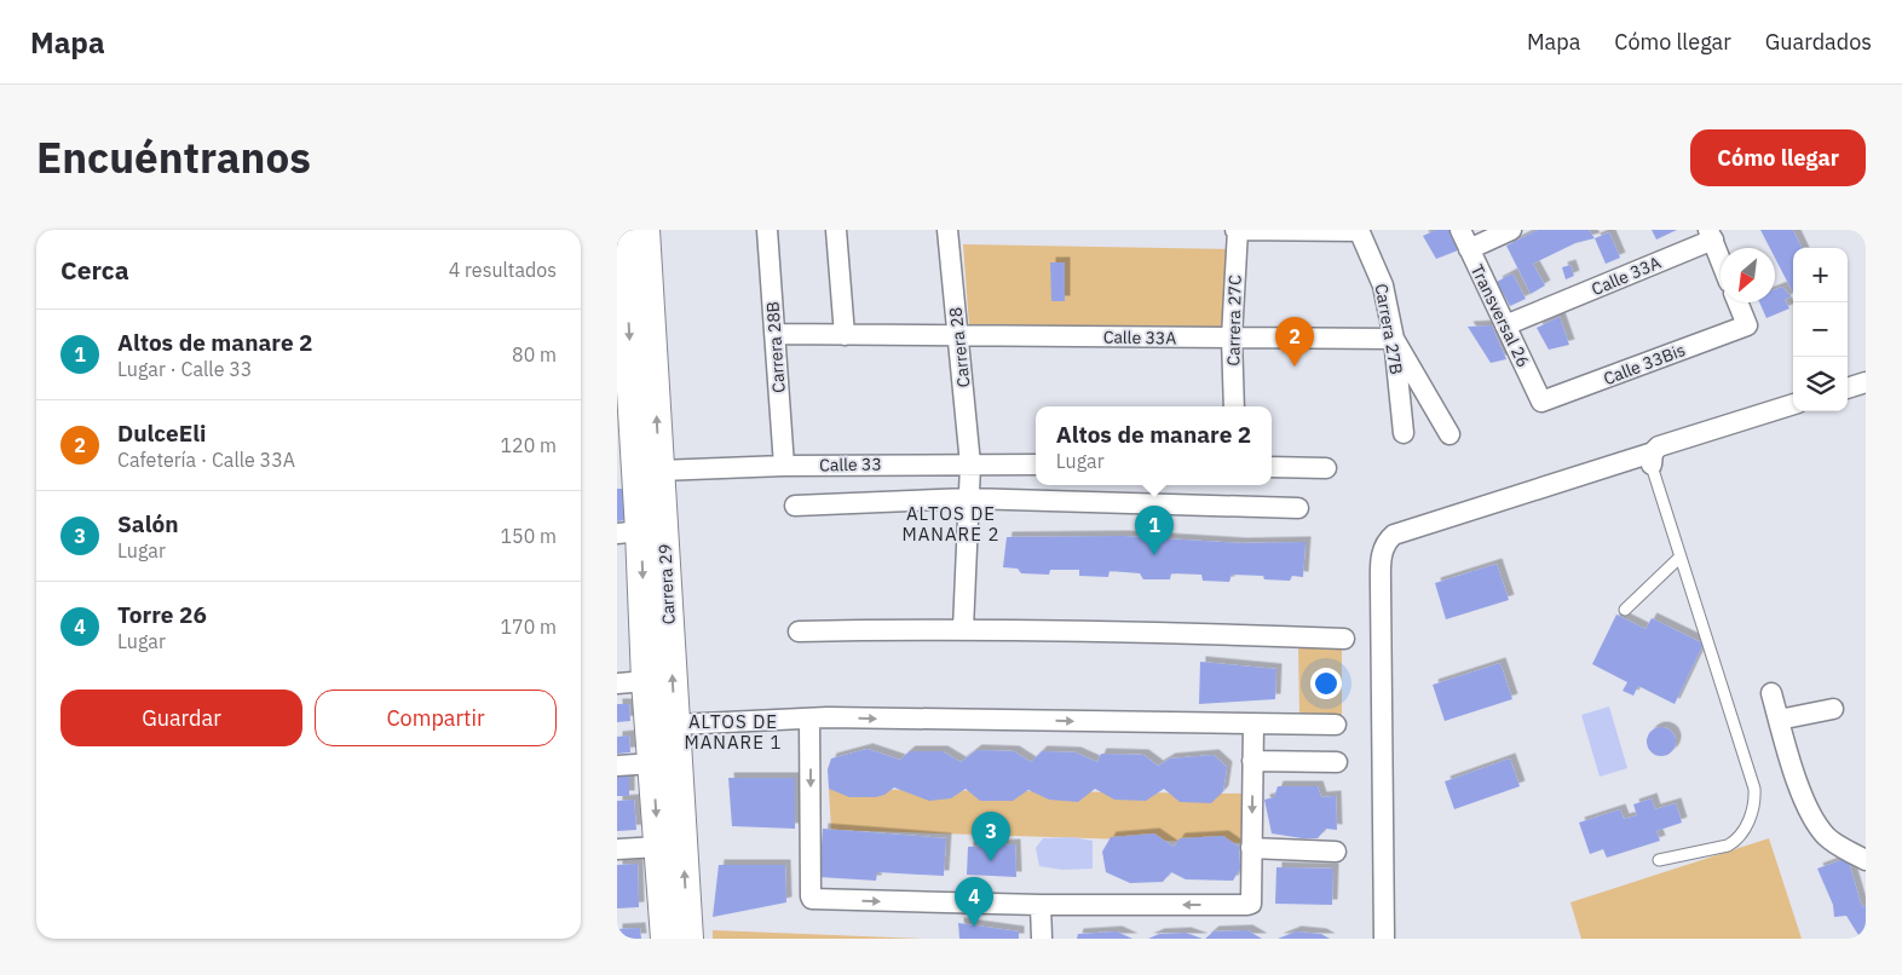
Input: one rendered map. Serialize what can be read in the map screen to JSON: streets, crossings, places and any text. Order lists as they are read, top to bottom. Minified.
{"streets":{"main road":["Carrera 29"],"street":["Calle 33A","Transversal 26","Carrera 27C","Carrera 27B","Carrera 28B","Carrera 28","Calle 33Bis","Calle 33"]},"crossings":[["Calle 33A","Transversal 26"],["Calle 33A","Carrera 27C"],["Calle 33A","Carrera 27B"],["Calle 33A","Carrera 28B"],["Calle 33A","Carrera 28"],["Transversal 26","Calle 33Bis"],["Carrera 28B","Calle 33"],["Carrera 28","Calle 33"],["Calle 33","Carrera 29"]],"districts":["ALTOS DE MANARE 2","ALTOS DE MANARE 1"],"north":"bottom left","page":{"header":"Mapa","nav":["Mapa","Cómo llegar","Guardados"],"title":"Encuéntranos","buttons":["Cómo llegar",["Guardar","Compartir"]],"heading":["Cerca","4 resultados"],"map_buttons":["+","−"],"list":[{"mark":"1","name":"Altos de manare 2","note":"Lugar · Calle 33","value":"80 m"},{"mark":"2","name":"DulceEli","note":"Cafetería · Calle 33A","value":"120 m"},{"mark":"3","name":"Salón","note":"Lugar","value":"150 m"},{"mark":"4","name":"Torre 26","note":"Lugar","value":"170 m"}],"pins":["2","1","3","4"],"popup":["Altos de manare 2","Lugar"]}}
